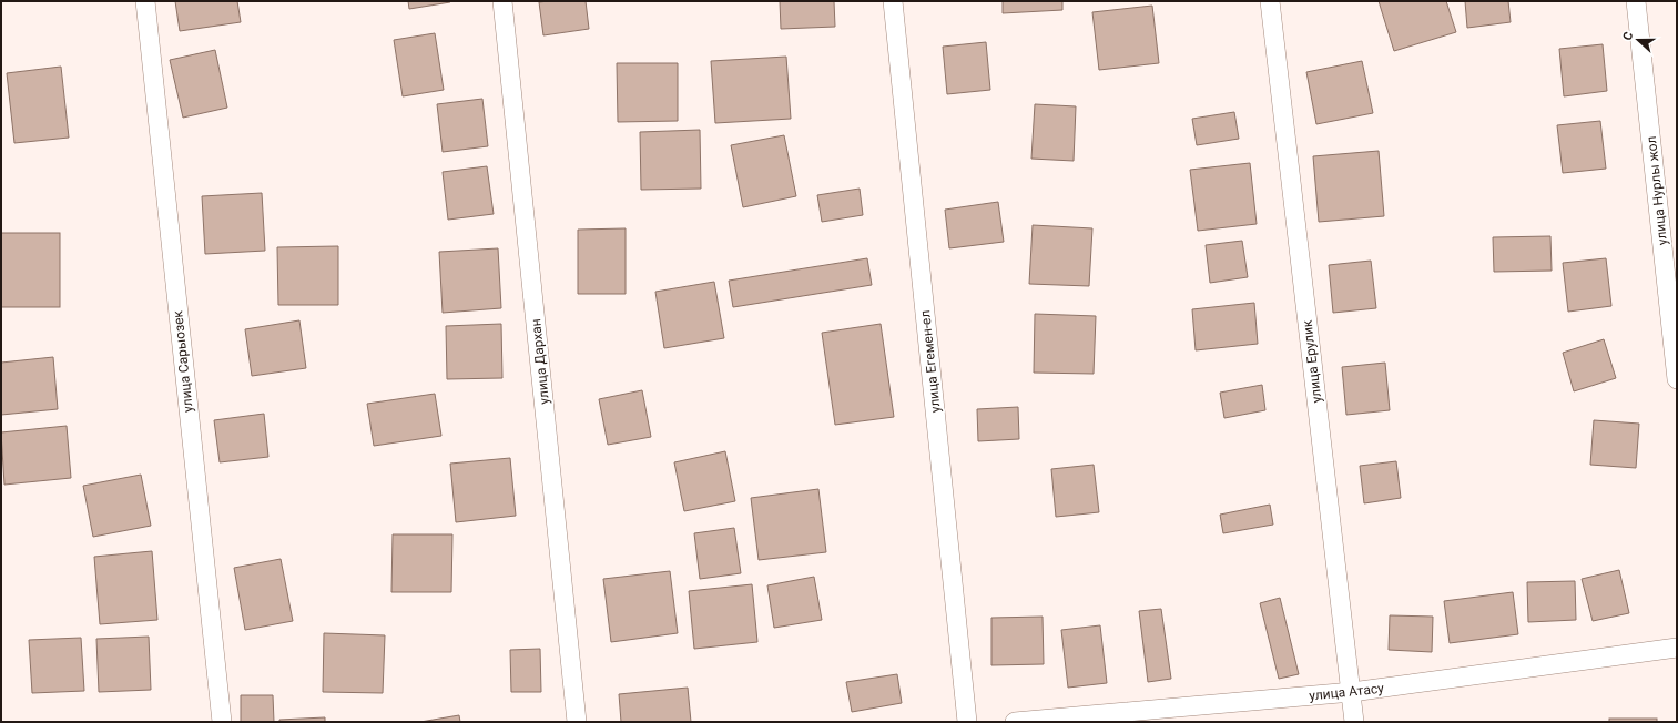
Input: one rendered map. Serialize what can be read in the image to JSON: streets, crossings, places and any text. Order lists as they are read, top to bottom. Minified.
{"streets":{"street":["улица Нурлы жол","улица Сарыозек","улица Дархан","улица Егемен-ел","улица Ерулик","улица Атасу"]},"crossings":[["улица Ерулик","улица Атасу"]],"north":"left"}
